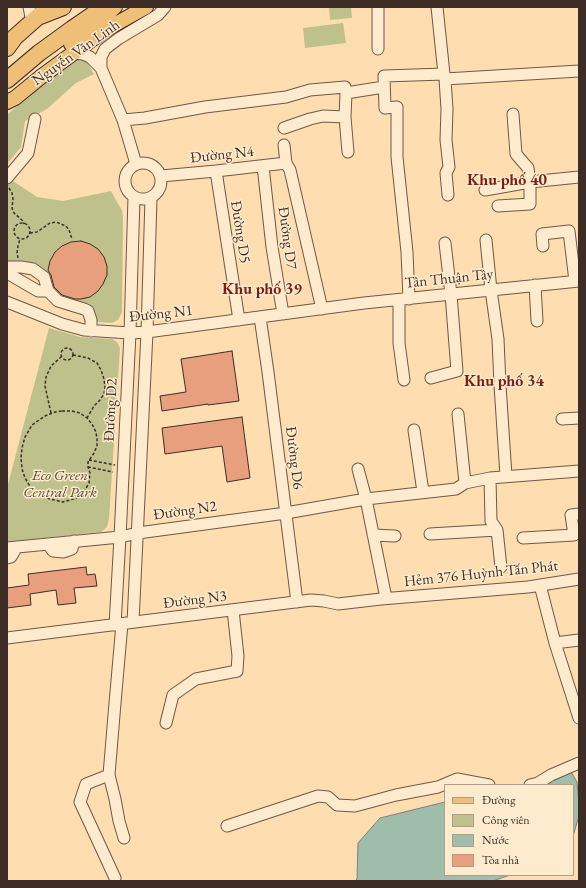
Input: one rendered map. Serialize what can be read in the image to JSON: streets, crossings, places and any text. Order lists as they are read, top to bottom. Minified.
{"streets":{"highway":["Nguyễn Văn Linh"],"street":["Đường N4","Đường D5","Đường D7","Tân Thuận Tây","Đường N1","Đường D2","Đường D6","Đường N2","Hẻm 376 Huỳnh Tấn Phát","Đường N3"]},"crossings":[["Đường N4","Đường D5"],["Đường N4","Đường D7"],["Đường N4","Đường D2"],["Đường D5","Đường N1"],["Đường D7","Đường N1"],["Tân Thuận Tây","Đường N1"],["Đường N1","Đường D2"],["Đường N1","Đường D6"],["Đường D2","Đường N2"],["Đường D2","Đường N3"],["Đường D6","Đường N2"],["Đường D6","Đường N3"],["Hẻm 376 Huỳnh Tấn Phát","Đường N3"]],"districts":["Khu phố 40","Khu phố 39","Khu phố 34"],"parks":["Eco Green Central Park"],"legend":["Đường","Công viên","Nước","Tòa nhà"]}
